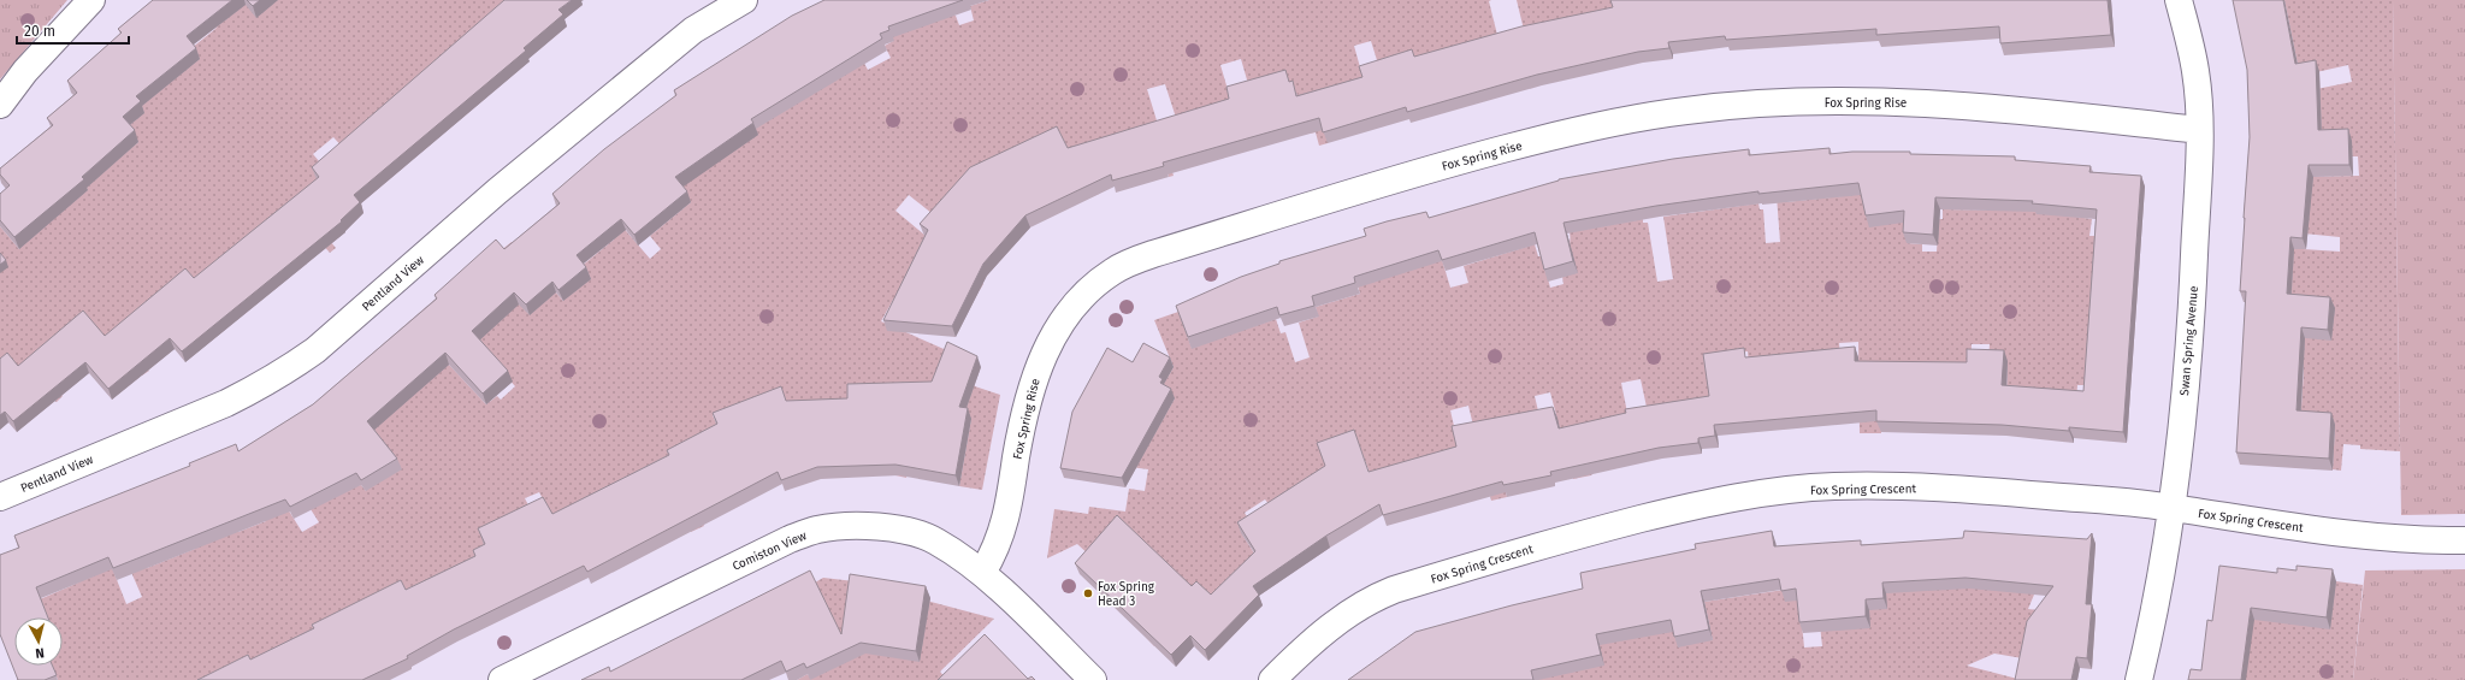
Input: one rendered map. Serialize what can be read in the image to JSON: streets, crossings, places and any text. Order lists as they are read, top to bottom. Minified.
{"streets":{"street":["Fox Spring Rise","Pentland View","Swan Spring Avenue","Fox Spring Crescent","Comiston View"]},"crossings":[["Fox Spring Rise","Swan Spring Avenue"],["Fox Spring Rise","Comiston View"],["Swan Spring Avenue","Fox Spring Crescent"]],"places":["Fox Spring Head 3"],"scale_bar":"20 m","north":"bottom"}
